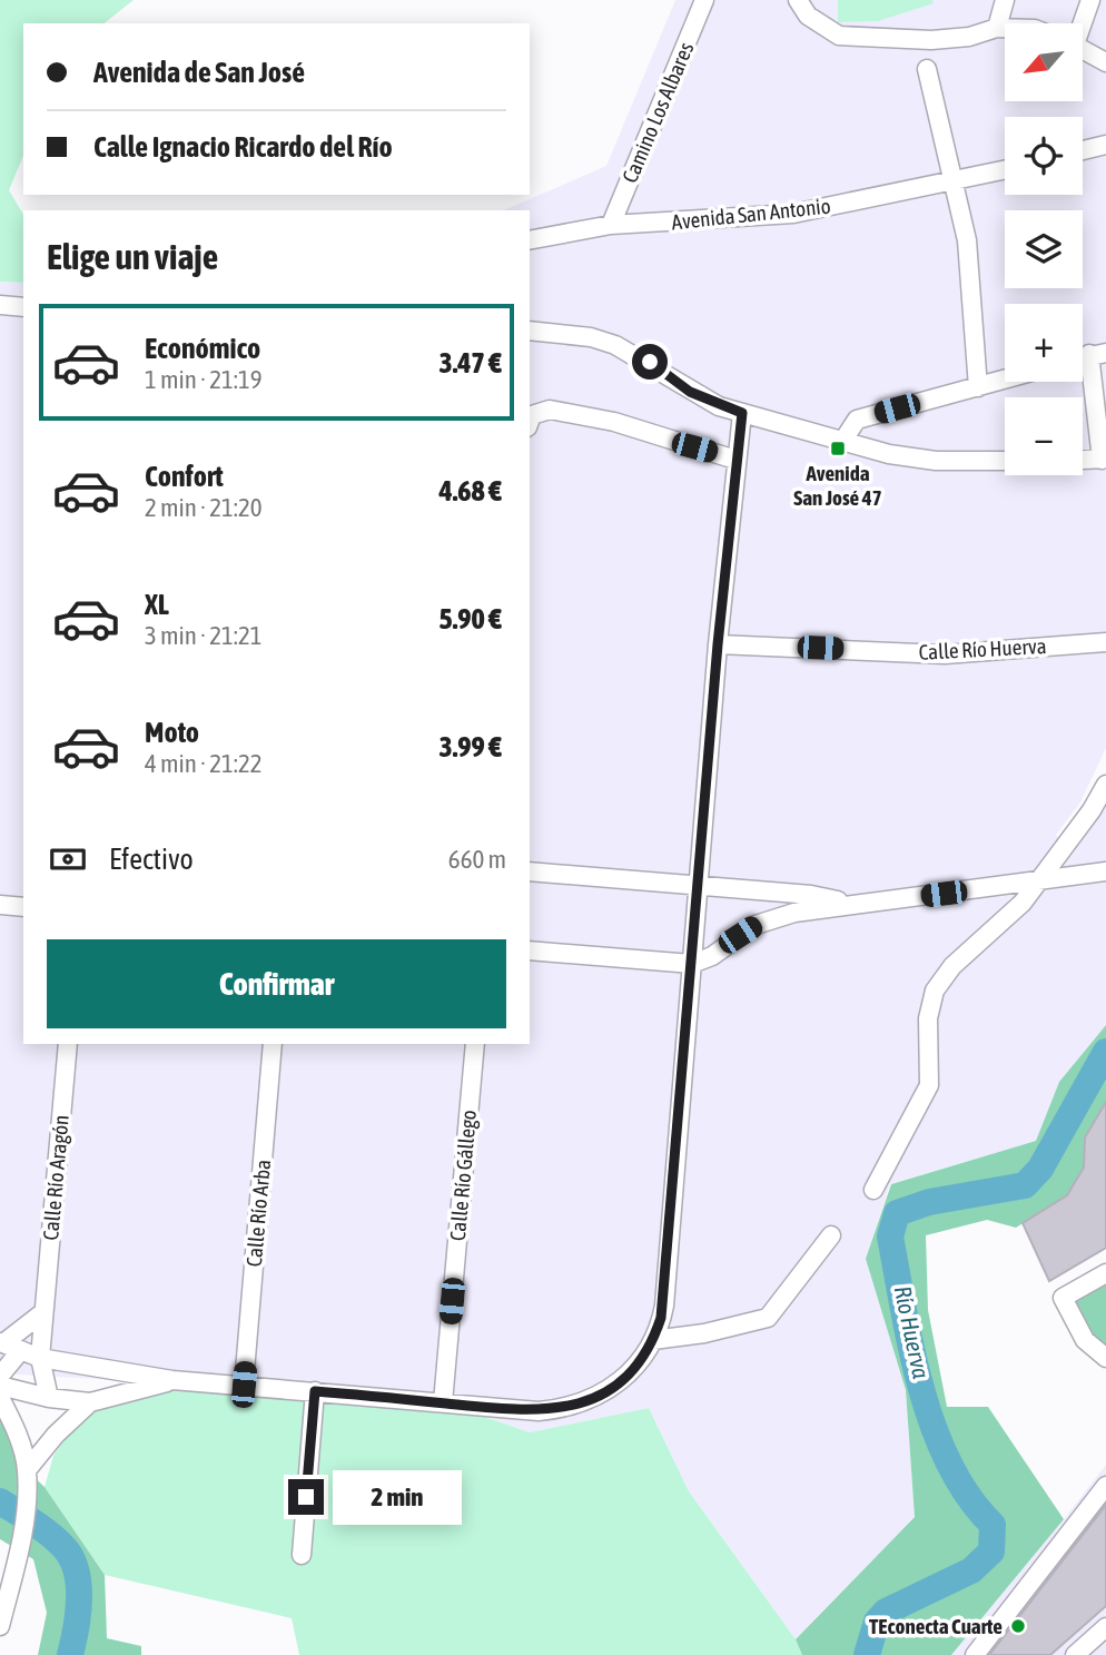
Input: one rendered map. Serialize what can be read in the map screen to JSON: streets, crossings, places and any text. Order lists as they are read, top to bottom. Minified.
{"streets":{"street":["Camino Los Albares","Avenida San Antonio","Calle Río Huerva","Calle Río Gállego","Calle Río Aragón","Calle Río Arba"]},"crossings":[["Camino Los Albares","Avenida San Antonio"]],"water":["Río Huerva"],"places":{"transit":["Avenida San José 47"],"other":["TEconecta Cuarte"]},"north":"bottom left","page":{"map_buttons":["+","−"],"banner":["Avenida de San José","Calle Ignacio Ricardo del Río"],"heading":"Elige un viaje","list":[{"name":"Económico","note":"1 min · 21:19","value":"3.47 €"},{"name":"Confort","note":"2 min · 21:20","value":"4.68 €"},{"name":"XL","note":"3 min · 21:21","value":"5.90 €"},{"name":"Moto","note":"4 min · 21:22","value":"3.99 €"}],"pay":["Efectivo","660 m"],"buttons":"Confirmar","bubble":"2 min"}}
